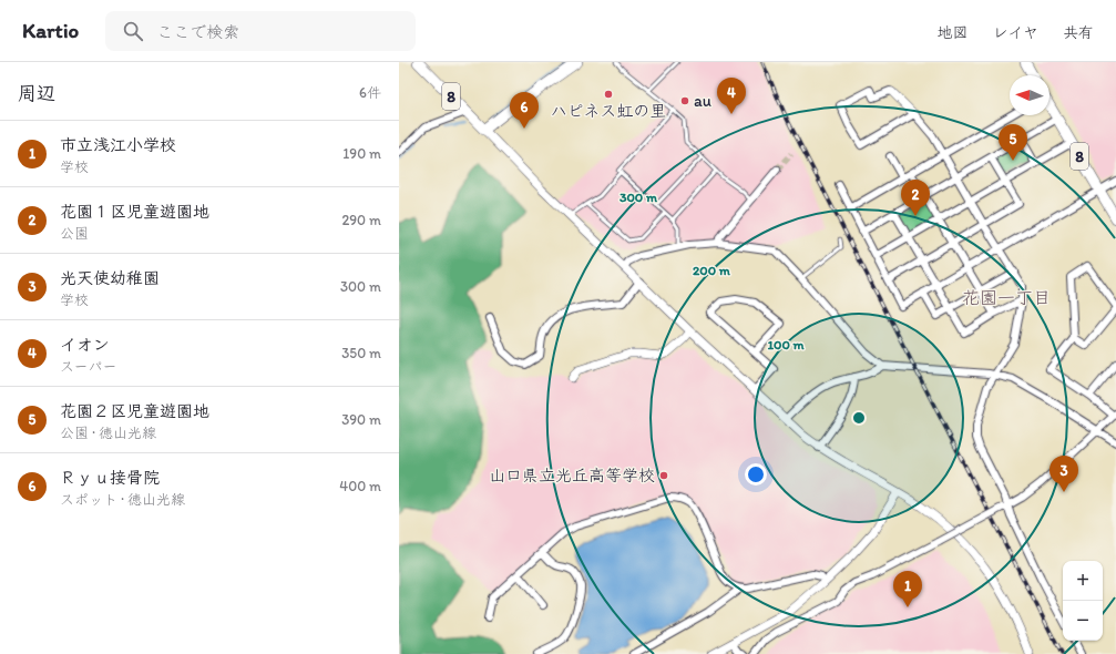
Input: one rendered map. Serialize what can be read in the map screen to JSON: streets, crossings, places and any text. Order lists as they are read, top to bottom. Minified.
{"streets":{"main road":["8"]},"districts":["花園一丁目"],"places":["ハピネス虹の里","au","山口県立光丘高等学校"],"north":"left","page":{"header":"Kartio","search":"ここで検索","nav":["地図","レイヤ","共有"],"heading":["周辺","6件"],"pins":["4","6","5","2","3","1"],"list":[{"mark":"1","name":"市立浅江小学校","note":"学校","value":"190 m"},{"mark":"2","name":"花園１区児童遊園地","note":"公園","value":"290 m"},{"mark":"3","name":"光天使幼稚園","note":"学校","value":"300 m"},{"mark":"4","name":"イオン","note":"スーパー","value":"350 m"},{"mark":"5","name":"花園２区児童遊園地","note":"公園 · 徳山光線","value":"390 m"},{"mark":"6","name":"Ｒｙｕ接骨院","note":"スポット · 徳山光線","value":"400 m"}],"map_buttons":["+","−"]},"rings":["300 m","200 m","100 m"]}
